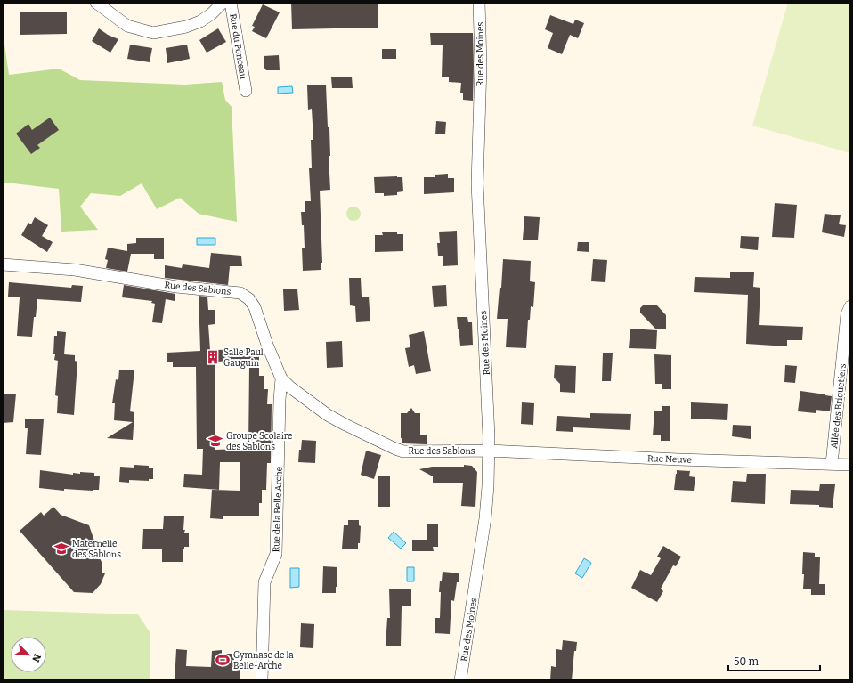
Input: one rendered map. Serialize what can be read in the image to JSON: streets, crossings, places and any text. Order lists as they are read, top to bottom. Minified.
{"streets":{"street":["Rue du Ponceau","Rue des Moines","Rue des Sablons","Allée des Briquetiers","Rue Neuve","Rue de la Belle Arche"]},"crossings":[["Rue des Moines","Rue des Sablons"],["Rue des Moines","Rue Neuve"],["Rue des Sablons","Rue Neuve"],["Rue des Sablons","Rue de la Belle Arche"],["Allée des Briquetiers","Rue Neuve"]],"places":{"building":["Salle Paul Gauguin"],"school or university":["Groupe Scolaire des Sablons","Maternelle des Sablons"],"sports":["Gymnase de la Belle-Arche"]},"scale_bar":"50 m","north":"bottom right"}
